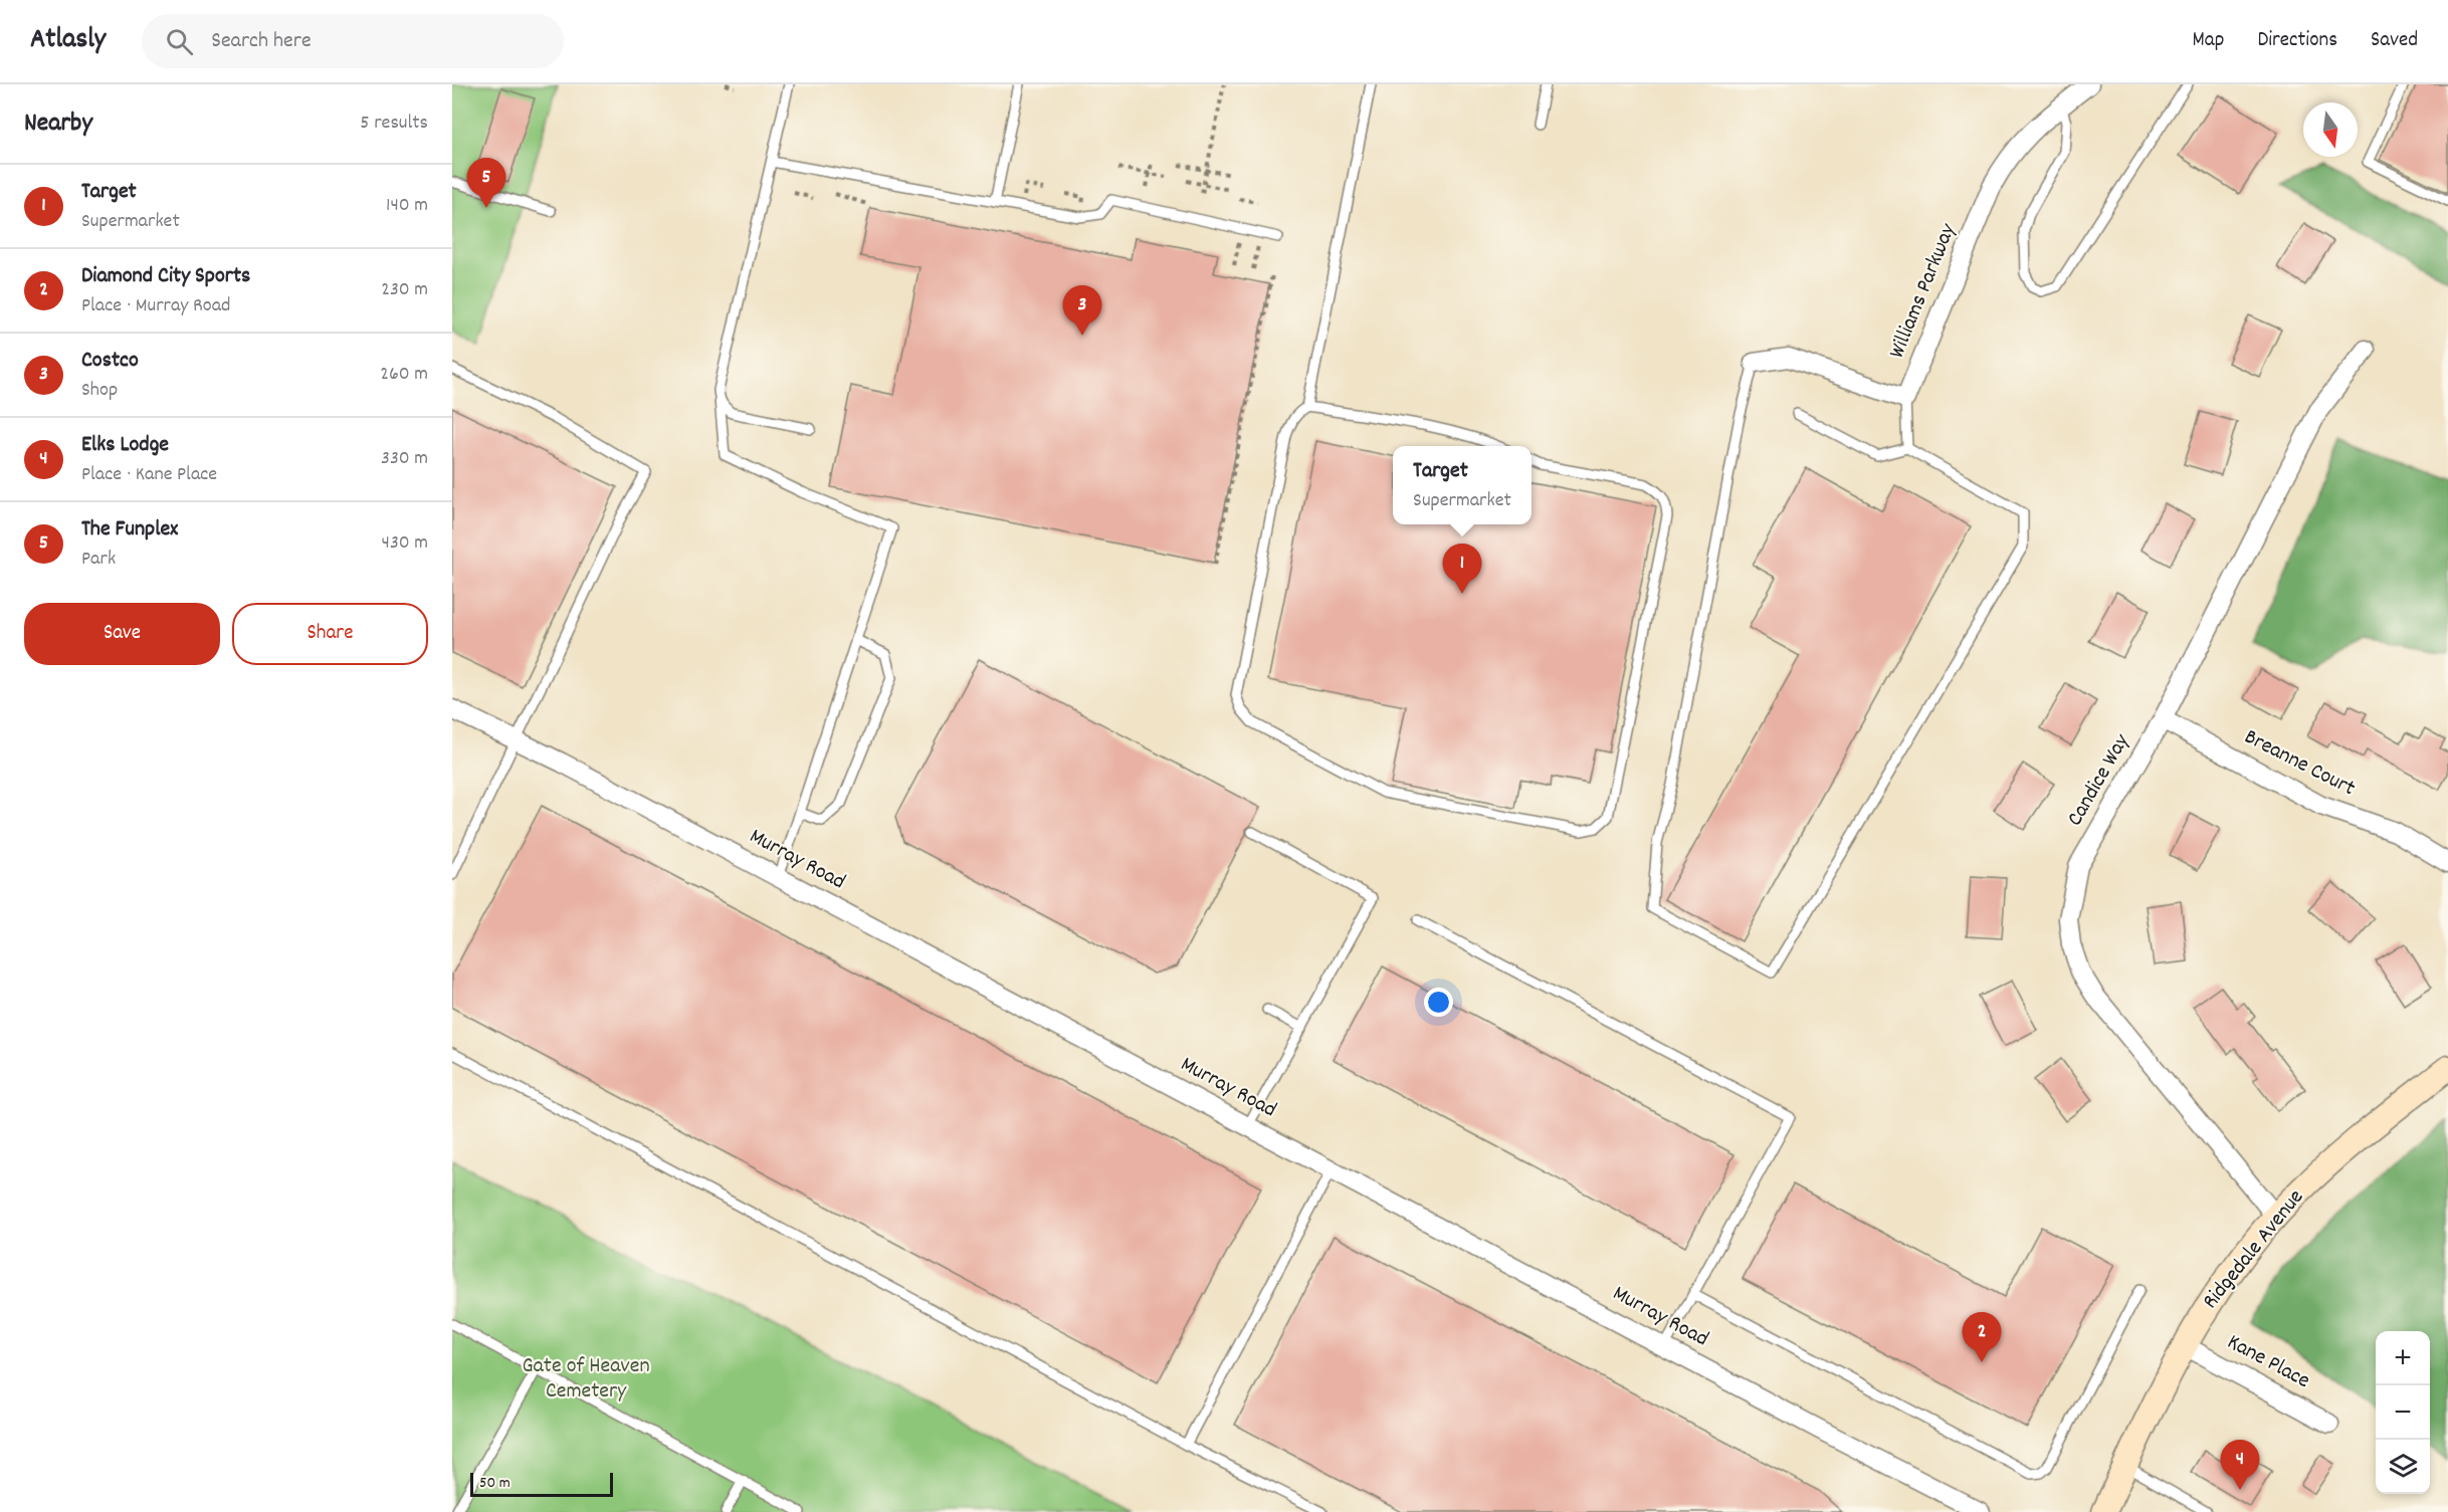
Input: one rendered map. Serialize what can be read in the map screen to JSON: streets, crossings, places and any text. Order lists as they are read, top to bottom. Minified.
{"streets":{"main road":["Ridgedale Avenue"],"street":["Williams Parkway","Breanne Court","Candice Way","Murray Road","Kane Place"]},"crossings":[["Breanne Court","Candice Way"],["Candice Way","Ridgedale Avenue"],["Ridgedale Avenue","Kane Place"]],"parks":["Gate of Heaven Cemetery"],"scale_bar":"50 m","north":"bottom","page":{"header":"Atlasly","search":"Search here","nav":["Map","Directions","Saved"],"heading":["Nearby","5 results"],"pins":["5","3","1","2","4"],"list":[{"mark":"1","name":"Target","note":"Supermarket","value":"140 m"},{"mark":"2","name":"Diamond City Sports","note":"Place · Murray Road","value":"230 m"},{"mark":"3","name":"Costco","note":"Shop","value":"260 m"},{"mark":"4","name":"Elks Lodge","note":"Place · Kane Place","value":"330 m"},{"mark":"5","name":"The Funplex","note":"Park","value":"430 m"}],"popup":["Target","Supermarket"],"buttons":["Save","Share"],"map_buttons":["+","−"],"scale":"50 m"}}
